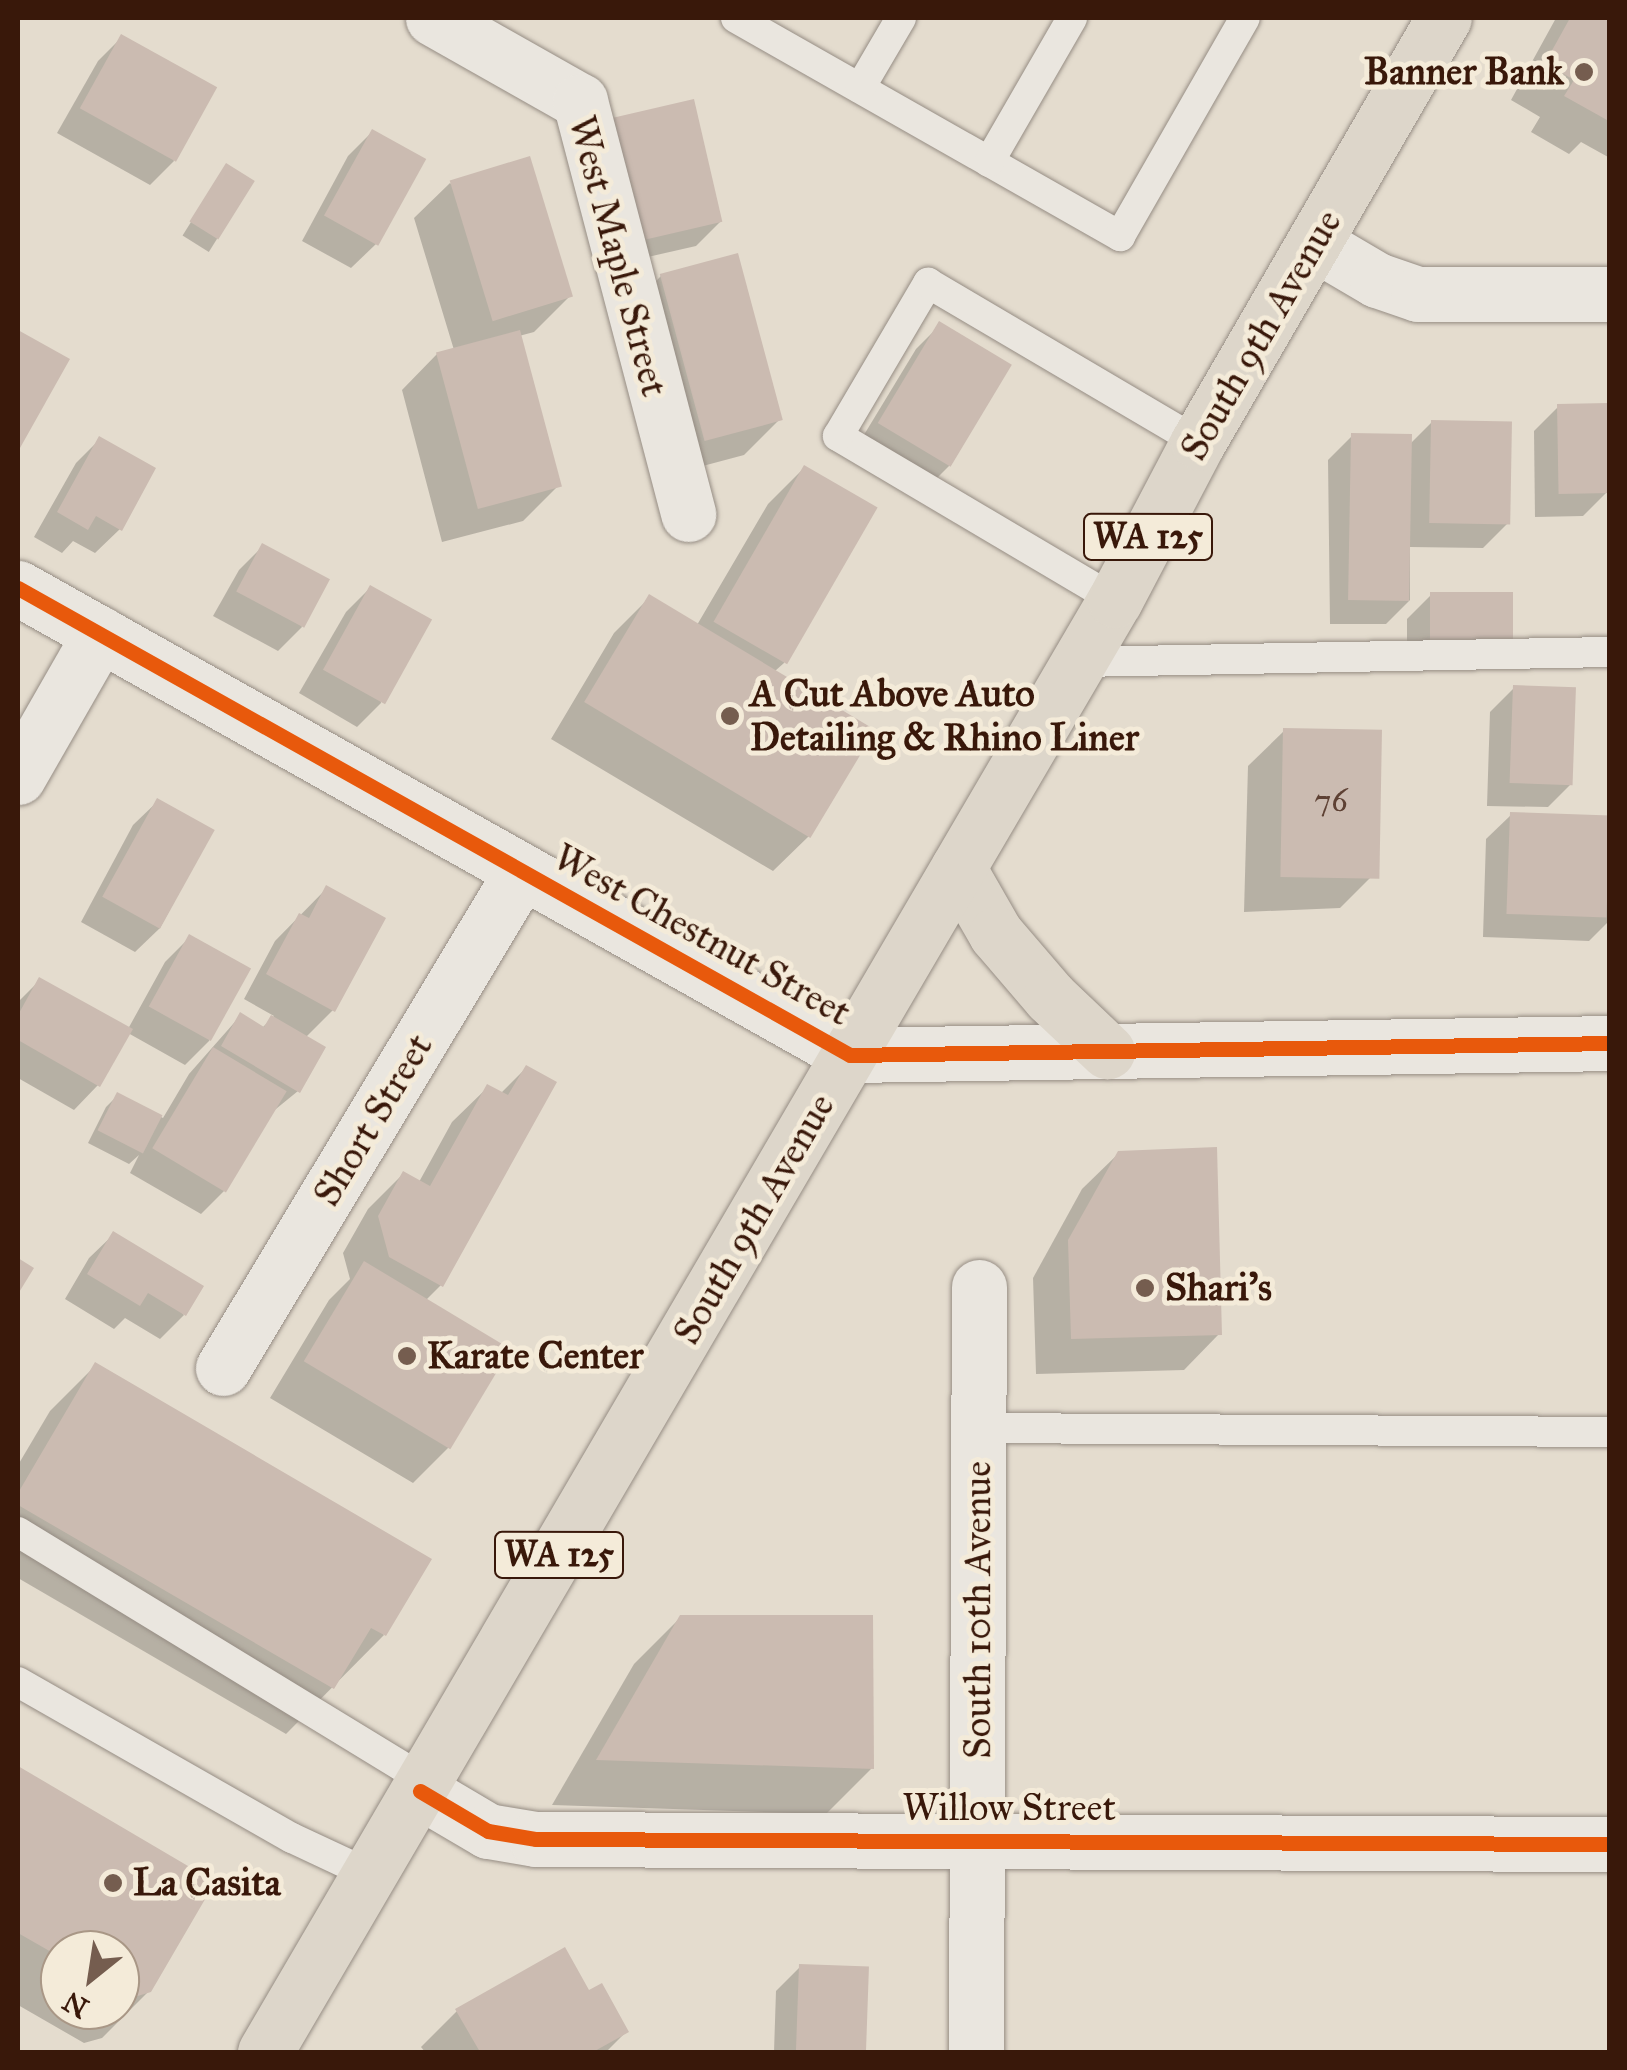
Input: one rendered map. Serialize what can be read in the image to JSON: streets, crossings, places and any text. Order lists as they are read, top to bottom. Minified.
{"streets":{"main road":["South 9th Avenue","WA 125"],"street":["West Maple Street","West Chestnut Street","Short Street","South 10th Avenue","Willow Street"]},"crossings":[["South 9th Avenue","West Chestnut Street"],["South 9th Avenue","Willow Street"],["West Chestnut Street","Short Street"],["South 10th Avenue","Willow Street"]],"places":["Banner Bank","A Cut Above Auto Detailing & Rhino Liner","Shari's","Karate Center","La Casita"],"house_numbers":["76"],"north":"bottom left"}
